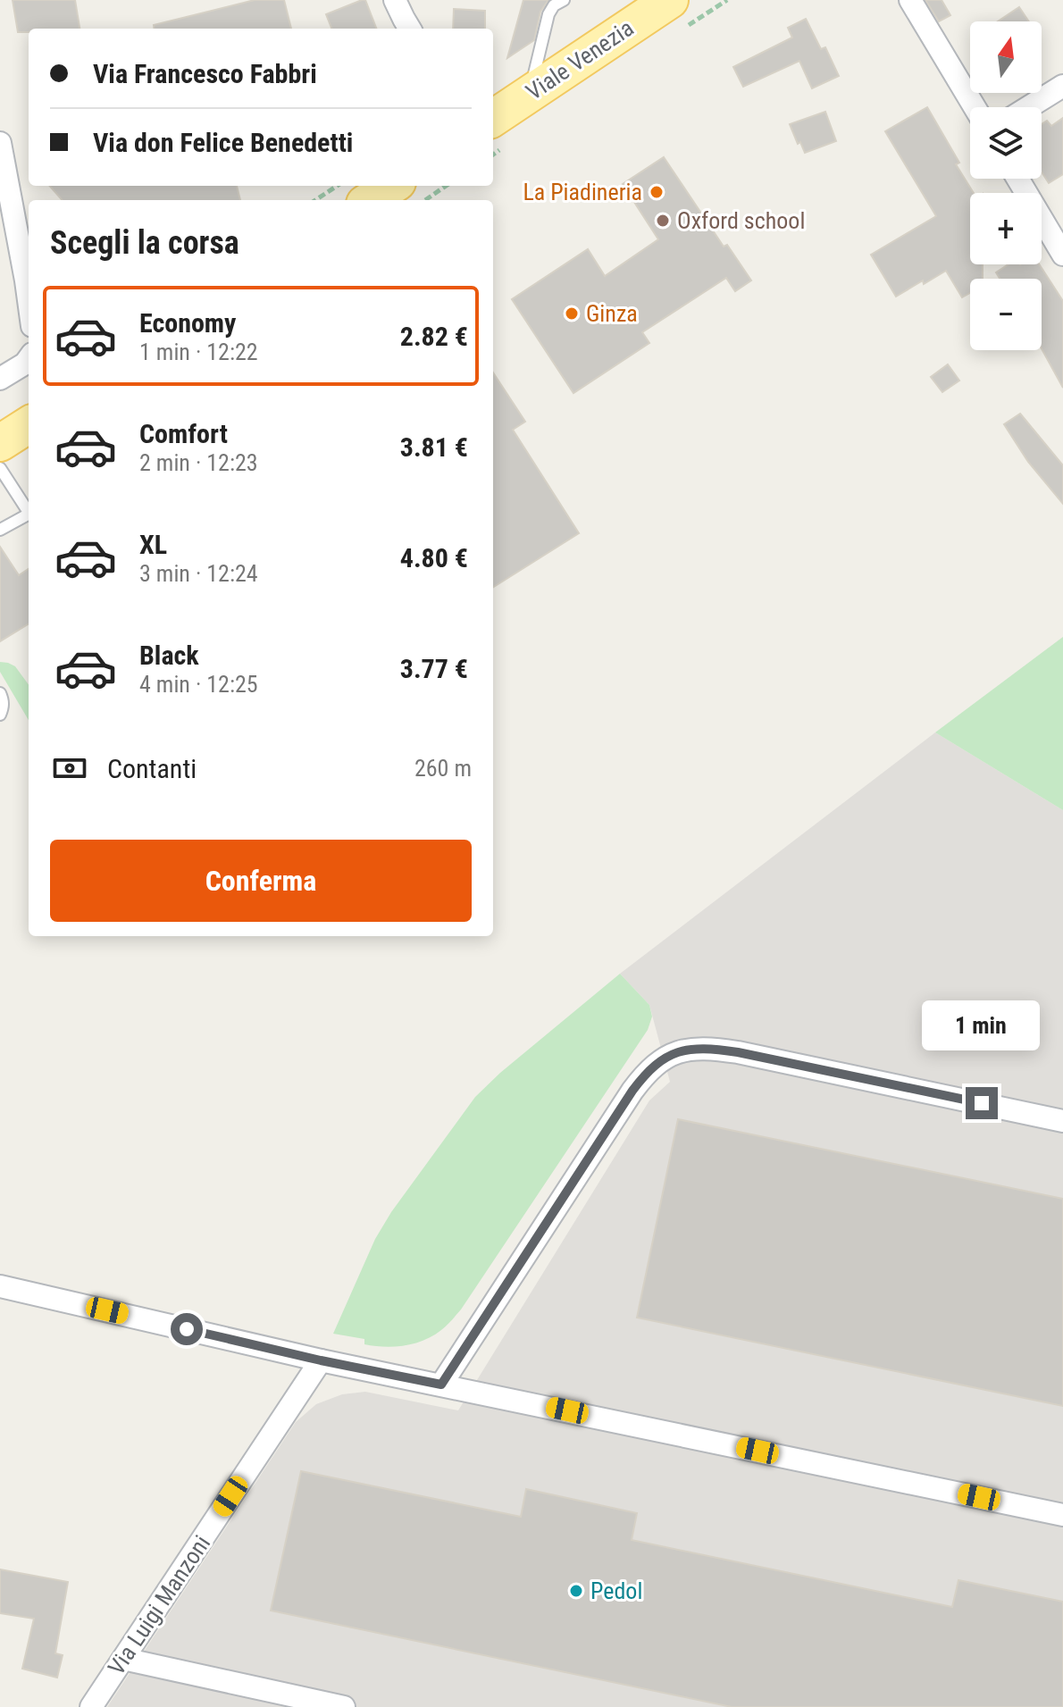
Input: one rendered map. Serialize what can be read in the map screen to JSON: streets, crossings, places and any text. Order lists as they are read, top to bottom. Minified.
{"streets":{"main road":["Viale Venezia"],"street":["Via Luigi Manzoni"]},"places":["La Piadineria","Oxford school","Ginza","Pedol"],"north":"top","page":{"map_buttons":["+","−"],"banner":["Via Francesco Fabbri","Via don Felice Benedetti"],"heading":"Scegli la corsa","list":[{"name":"Economy","note":"1 min · 12:22","value":"2.82 €"},{"name":"Comfort","note":"2 min · 12:23","value":"3.81 €"},{"name":"XL","note":"3 min · 12:24","value":"4.80 €"},{"name":"Black","note":"4 min · 12:25","value":"3.77 €"}],"pay":["Contanti","260 m"],"buttons":"Conferma","bubble":"1 min"}}
